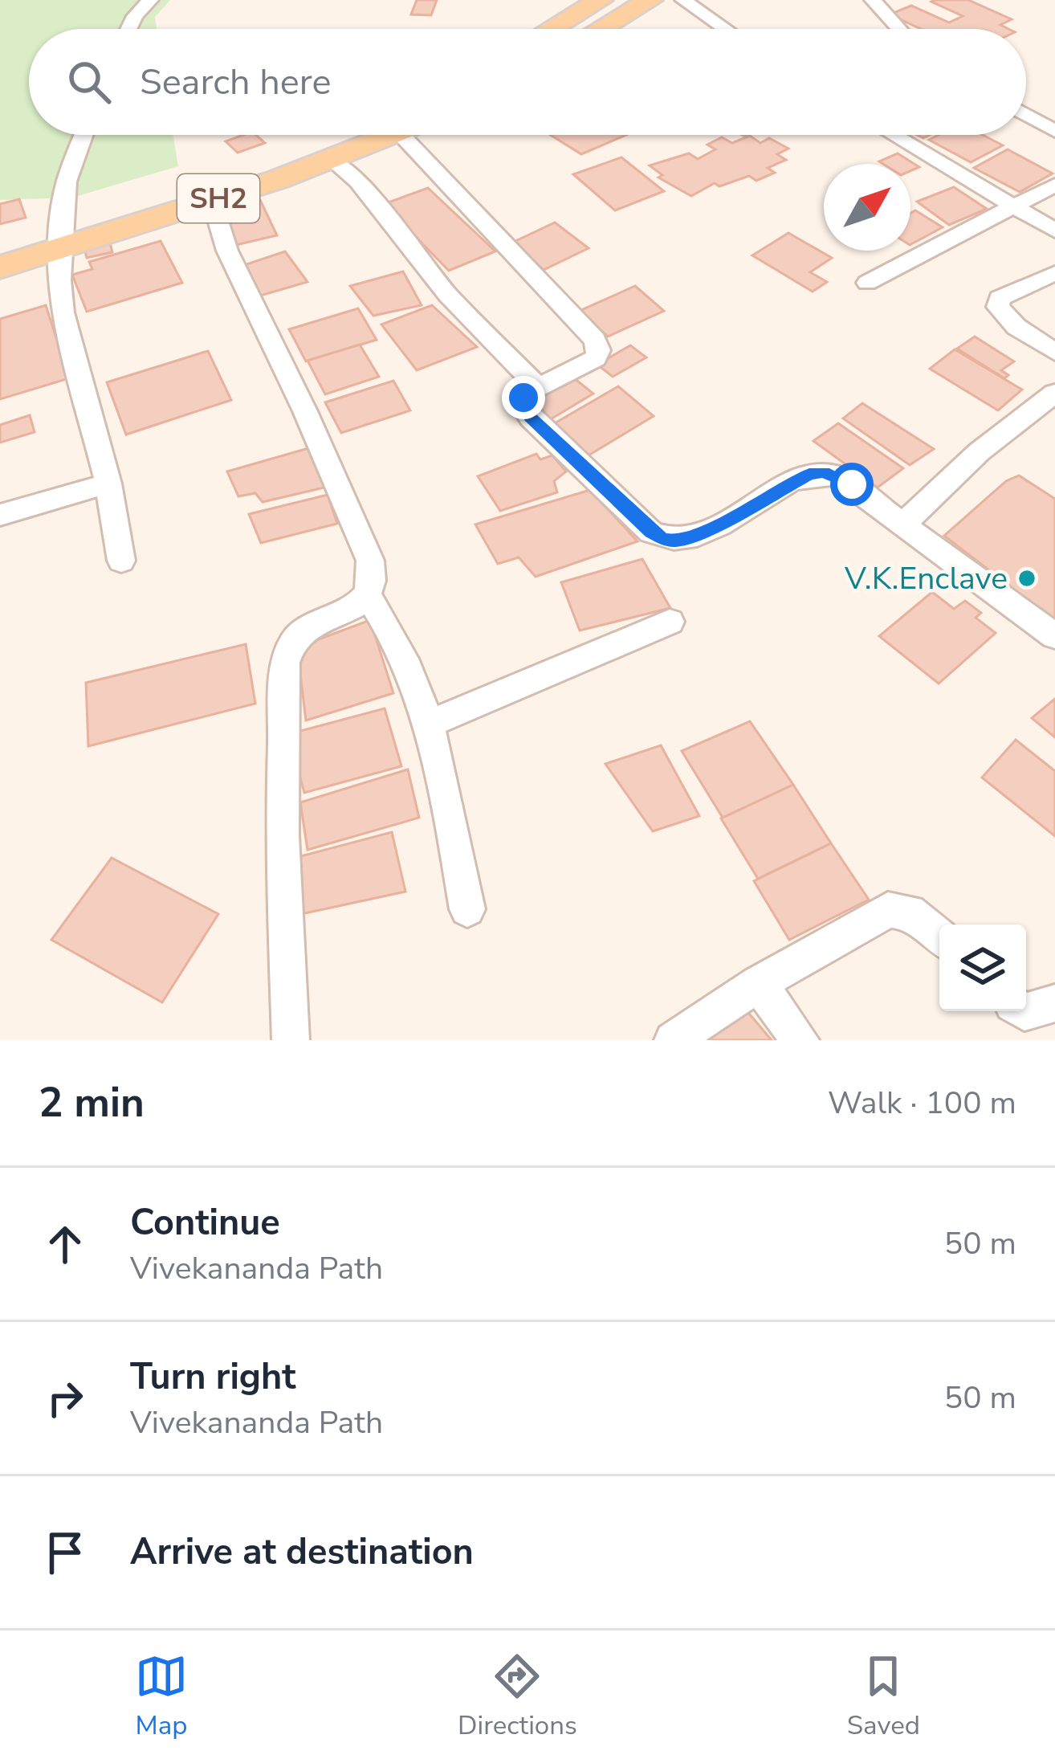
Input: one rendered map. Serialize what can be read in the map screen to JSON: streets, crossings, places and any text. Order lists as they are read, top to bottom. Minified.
{"streets":{"main road":["SH2"]},"places":["V.K.Enclave"],"north":"top right","page":{"search":"Search here","heading":["2 min","Walk · 100 m"],"list":[["Continue","Vivekananda Path","50 m"],["Turn right","Vivekananda Path","50 m"],"Arrive at destination"],"nav":["Map","Directions","Saved"]}}
